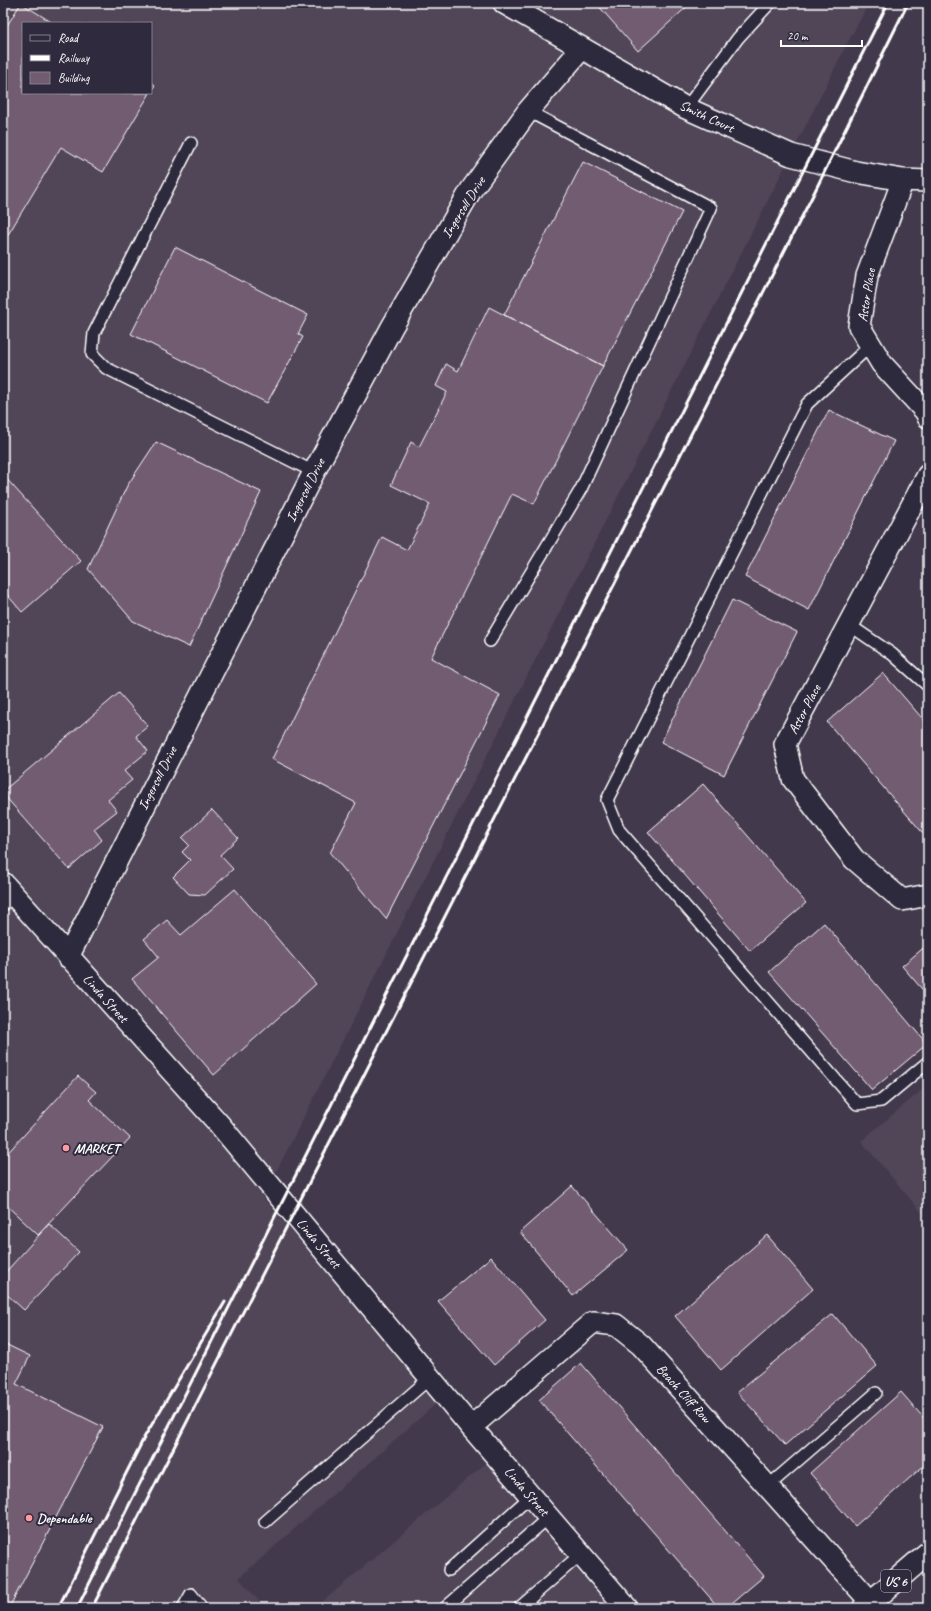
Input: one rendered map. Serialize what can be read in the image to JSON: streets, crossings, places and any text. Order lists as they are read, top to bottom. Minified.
{"streets":{"main road":["US 6"],"street":["Smith Court","Ingersoll Drive","Astor Place","Linda Street","Beach Cliff Row"]},"crossings":[["Smith Court","Ingersoll Drive"],["Smith Court","Astor Place"],["Ingersoll Drive","Linda Street"],["Linda Street","Beach Cliff Row"],["Beach Cliff Row","US 6"]],"places":["MARKET","Dependable"],"legend":["Road","Railway","Building"],"scale_bar":"20 m"}
